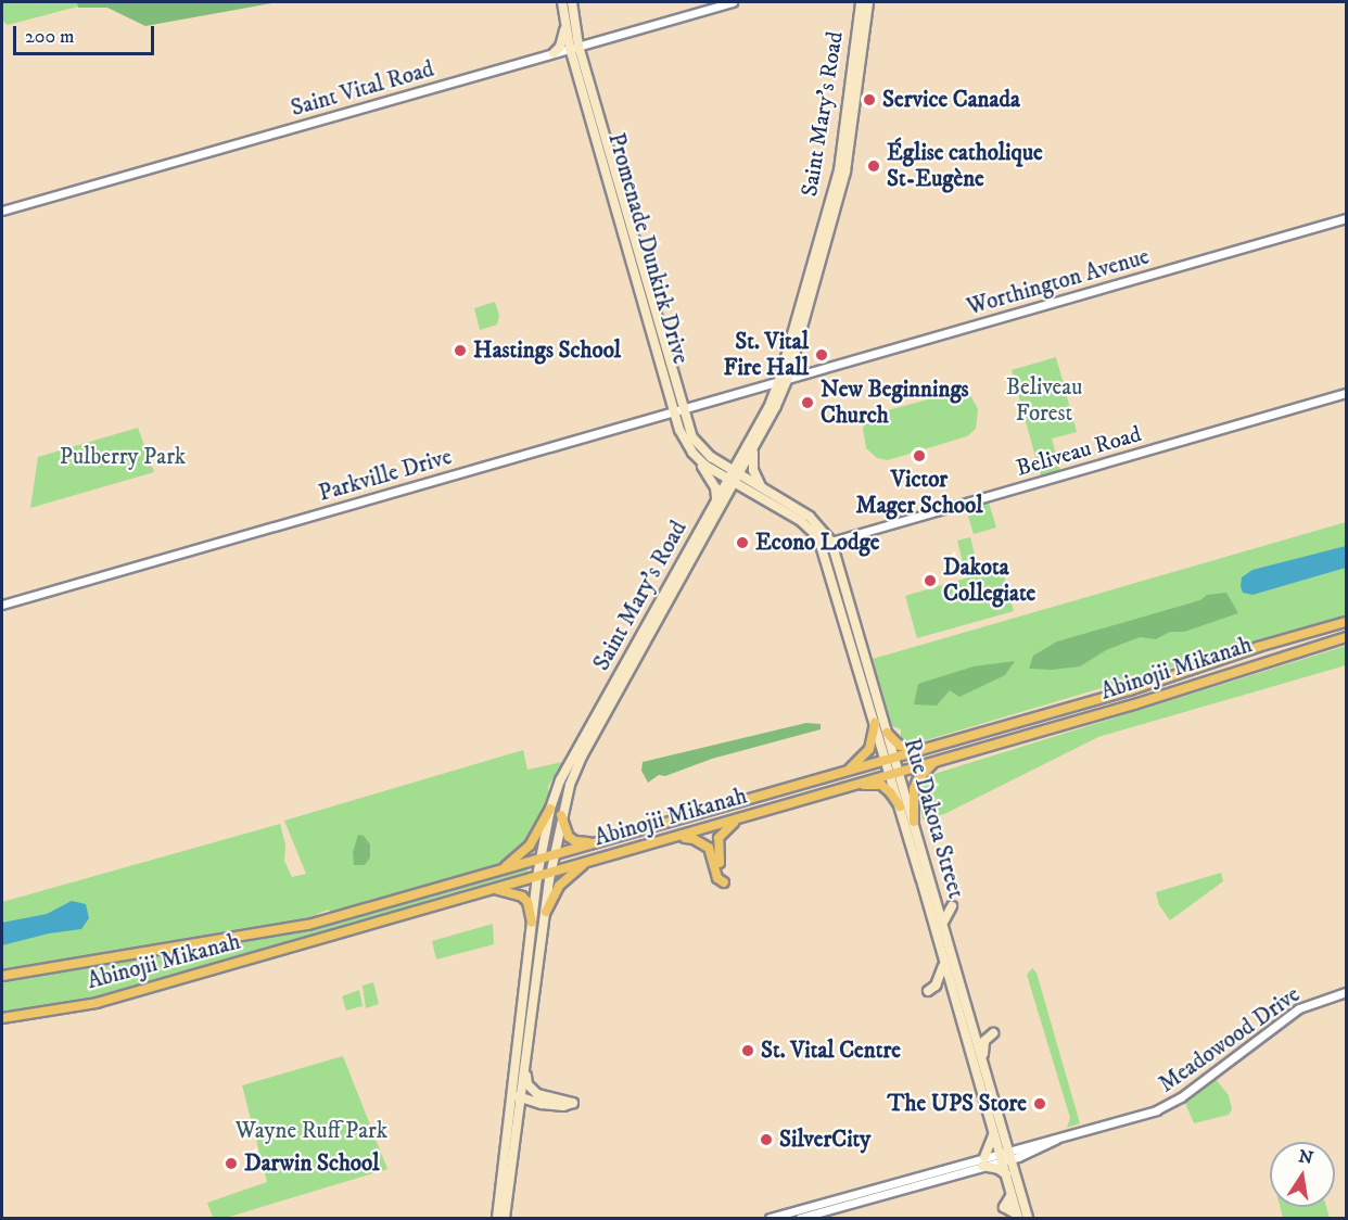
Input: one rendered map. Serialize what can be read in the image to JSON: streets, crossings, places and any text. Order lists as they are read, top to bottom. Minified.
{"streets":{"main road":["Saint Mary's Road","Promenade Dunkirk Drive","Abinojii Mikanah","Rue Dakota Street"],"street":["Saint Vital Road","Worthington Avenue","Beliveau Road","Parkville Drive","Meadowood Drive"]},"crossings":[["Saint Vital Road","Promenade Dunkirk Drive"],["Saint Mary's Road","Promenade Dunkirk Drive"],["Saint Mary's Road","Worthington Avenue"],["Saint Mary's Road","Parkville Drive"],["Saint Mary's Road","Abinojii Mikanah"],["Saint Mary's Road","Rue Dakota Street"],["Promenade Dunkirk Drive","Parkville Drive"],["Promenade Dunkirk Drive","Rue Dakota Street"],["Worthington Avenue","Parkville Drive"],["Beliveau Road","Rue Dakota Street"],["Abinojii Mikanah","Rue Dakota Street"],["Rue Dakota Street","Meadowood Drive"]],"parks":["Beliveau Forest","Pulberry Park","Wayne Ruff Park"],"places":["Service Canada","Église catholique St-Eugène","Hastings School","St. Vital Fire Hall","New Beginnings Church","Victor Mager School","Econo Lodge","Dakota Collegiate","St. Vital Centre","The UPS Store","SilverCity","Darwin School"],"scale_bar":"200 m","north":"top"}
